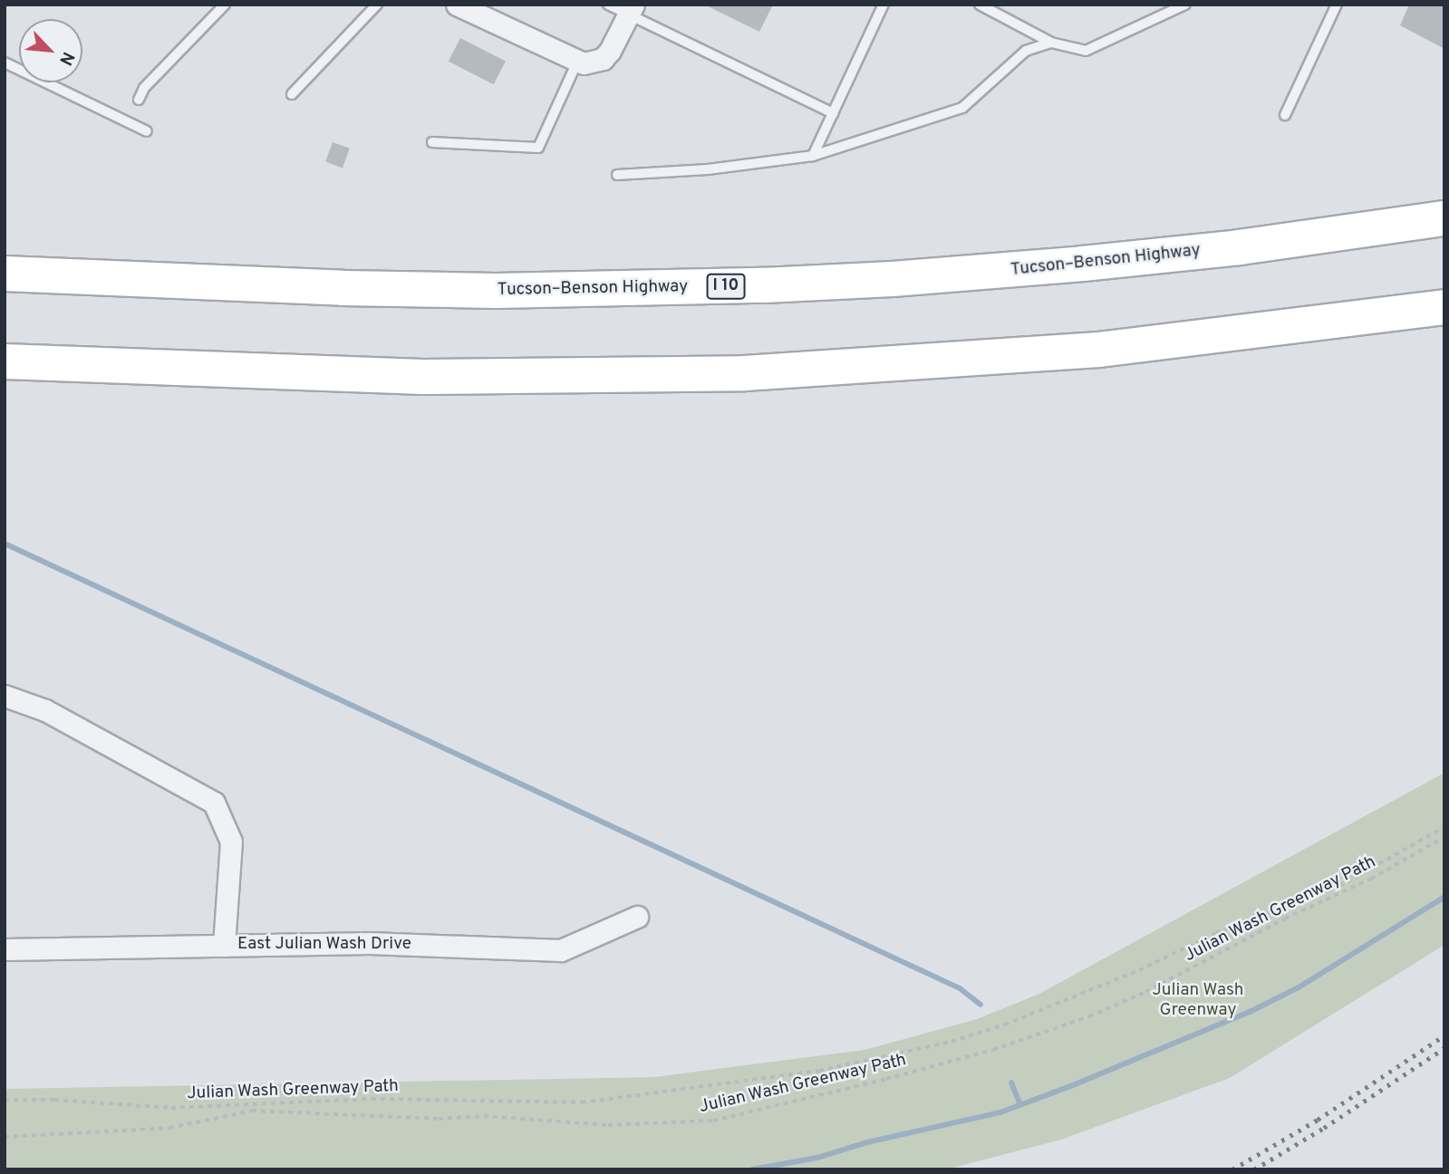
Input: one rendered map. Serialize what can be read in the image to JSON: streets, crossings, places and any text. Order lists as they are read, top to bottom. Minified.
{"streets":{"highway":["Tucson–Benson Highway","I 10"],"street":["East Julian Wash Drive"],"path":["Julian Wash Greenway Path"]},"parks":["Julian Wash Greenway"],"north":"bottom right"}
